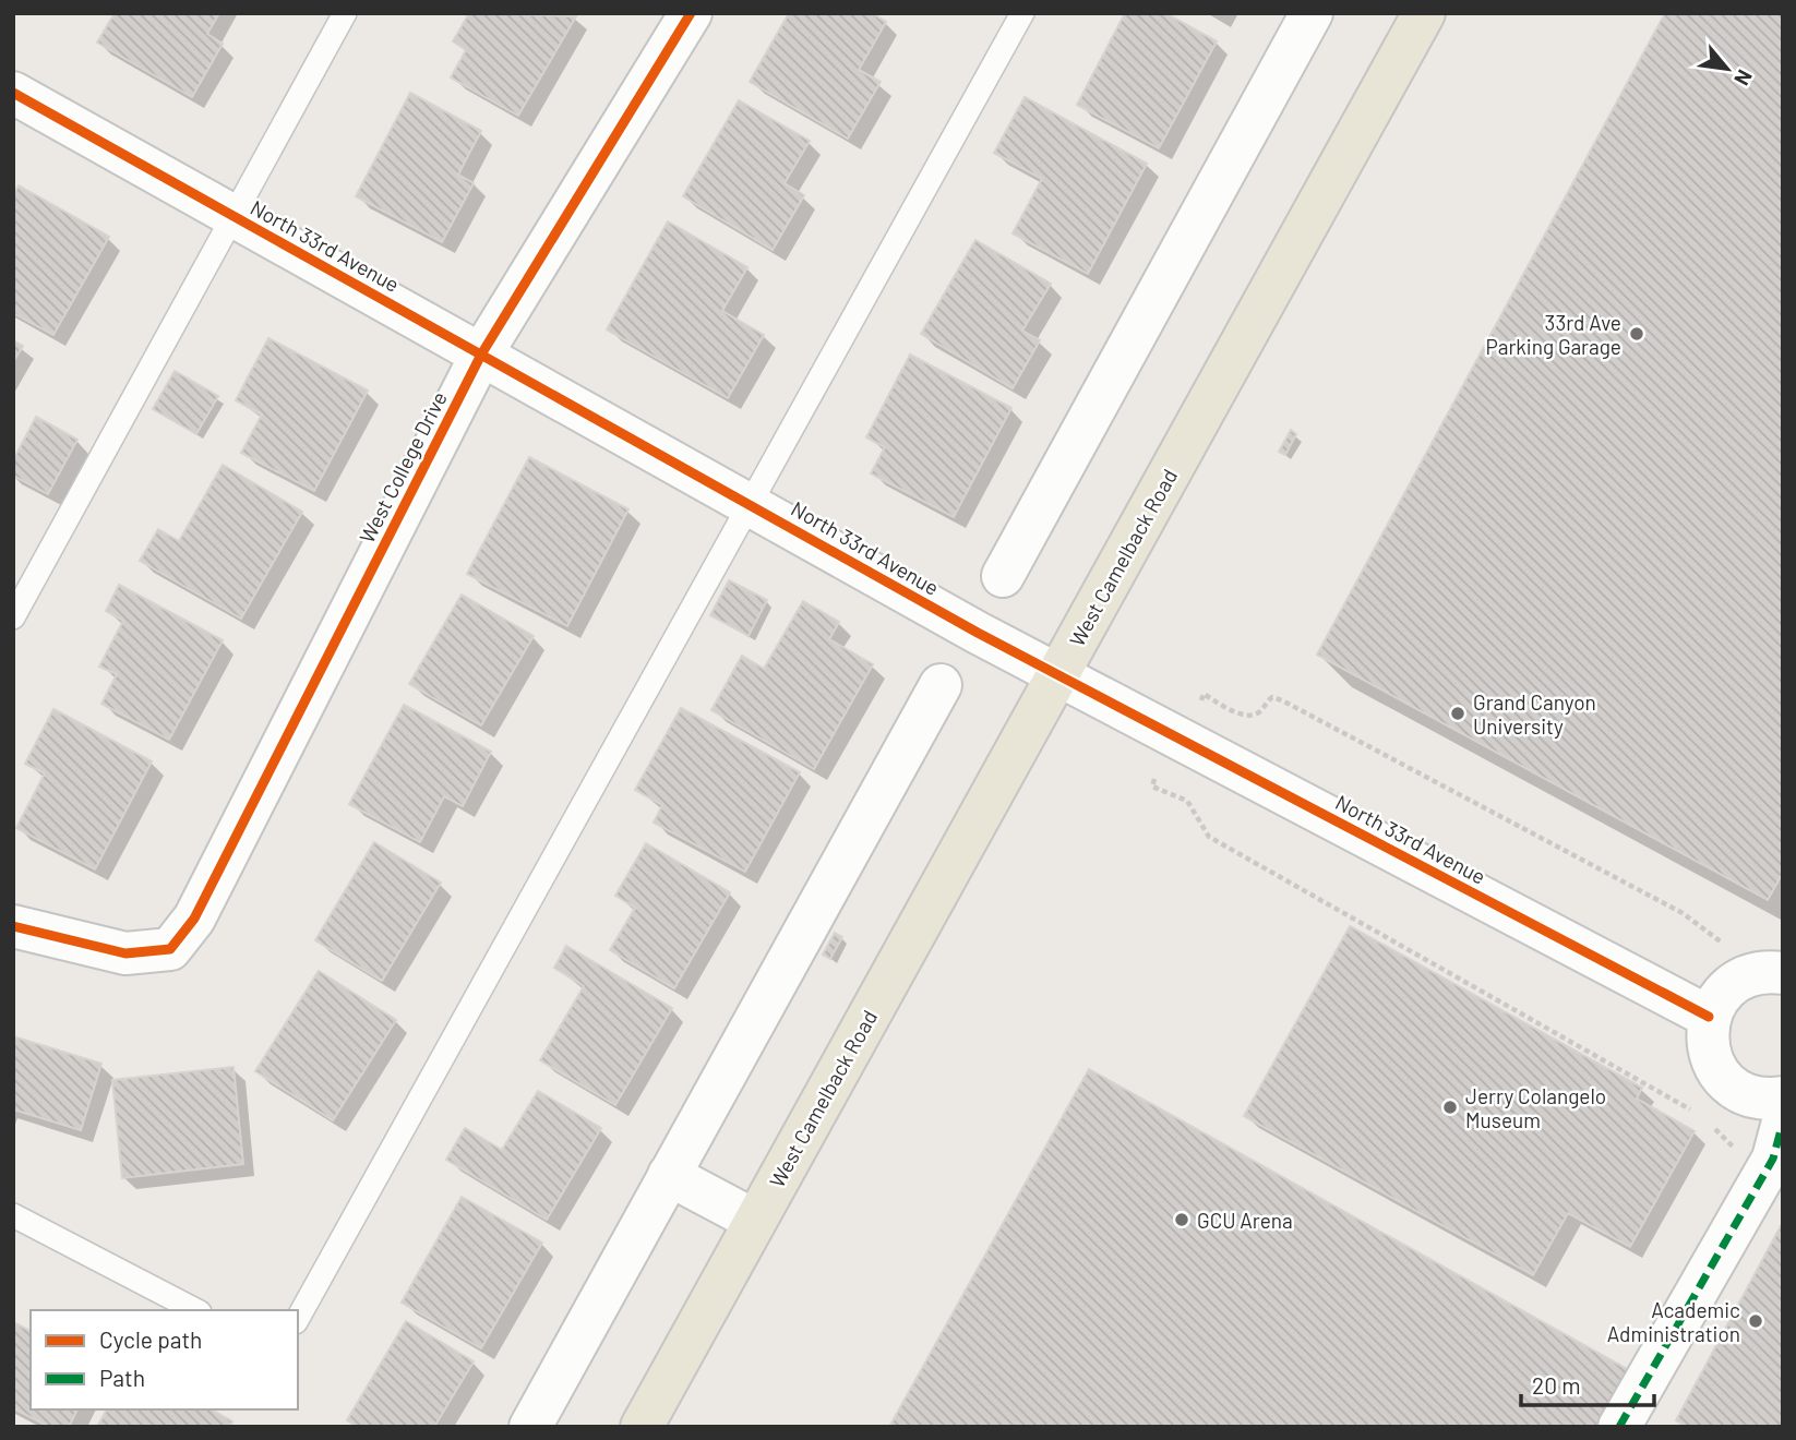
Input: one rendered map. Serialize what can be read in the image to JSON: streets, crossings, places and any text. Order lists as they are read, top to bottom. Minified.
{"streets":{"main road":["West Camelback Road"],"street":["North 33rd Avenue","West College Drive"]},"crossings":[["North 33rd Avenue","West College Drive"],["North 33rd Avenue","West Camelback Road"]],"places":["33rd Ave Parking Garage","Grand Canyon University","Jerry Colangelo Museum","GCU Arena","Academic Administration"],"legend":["Cycle path","Path"],"scale_bar":"20 m","north":"bottom right"}
